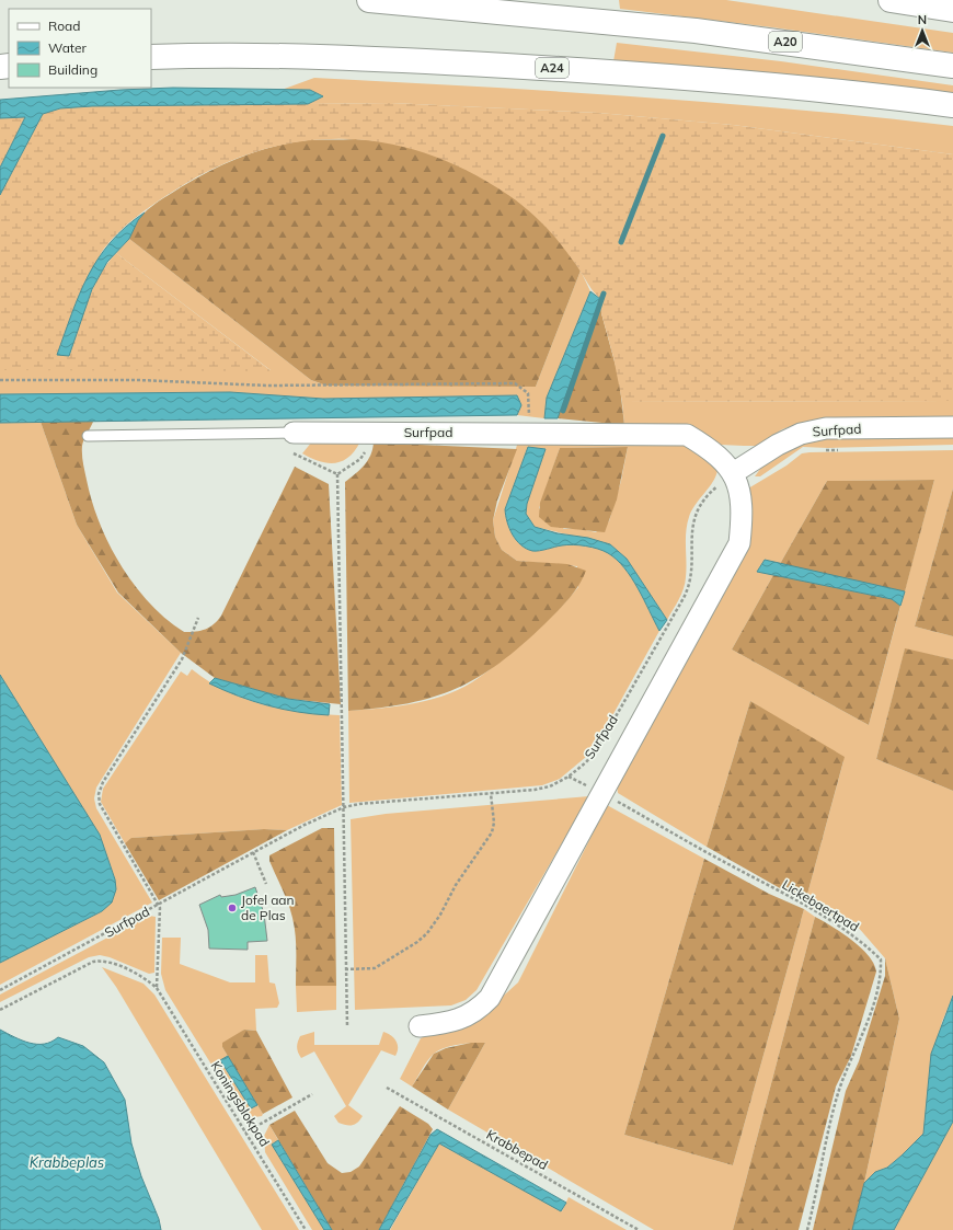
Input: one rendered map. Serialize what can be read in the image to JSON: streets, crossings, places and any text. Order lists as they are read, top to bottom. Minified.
{"streets":{"highway":["A20","A24"],"street":["Surfpad"],"path":["Lickebaertpad","Koningsblokpad","Krabbepad"]},"crossings":[["Surfpad","Lickebaertpad"]],"water":["Krabbeplas"],"places":["Jofel aan de Plas"],"legend":["Road","Water","Building"],"north":"top"}
